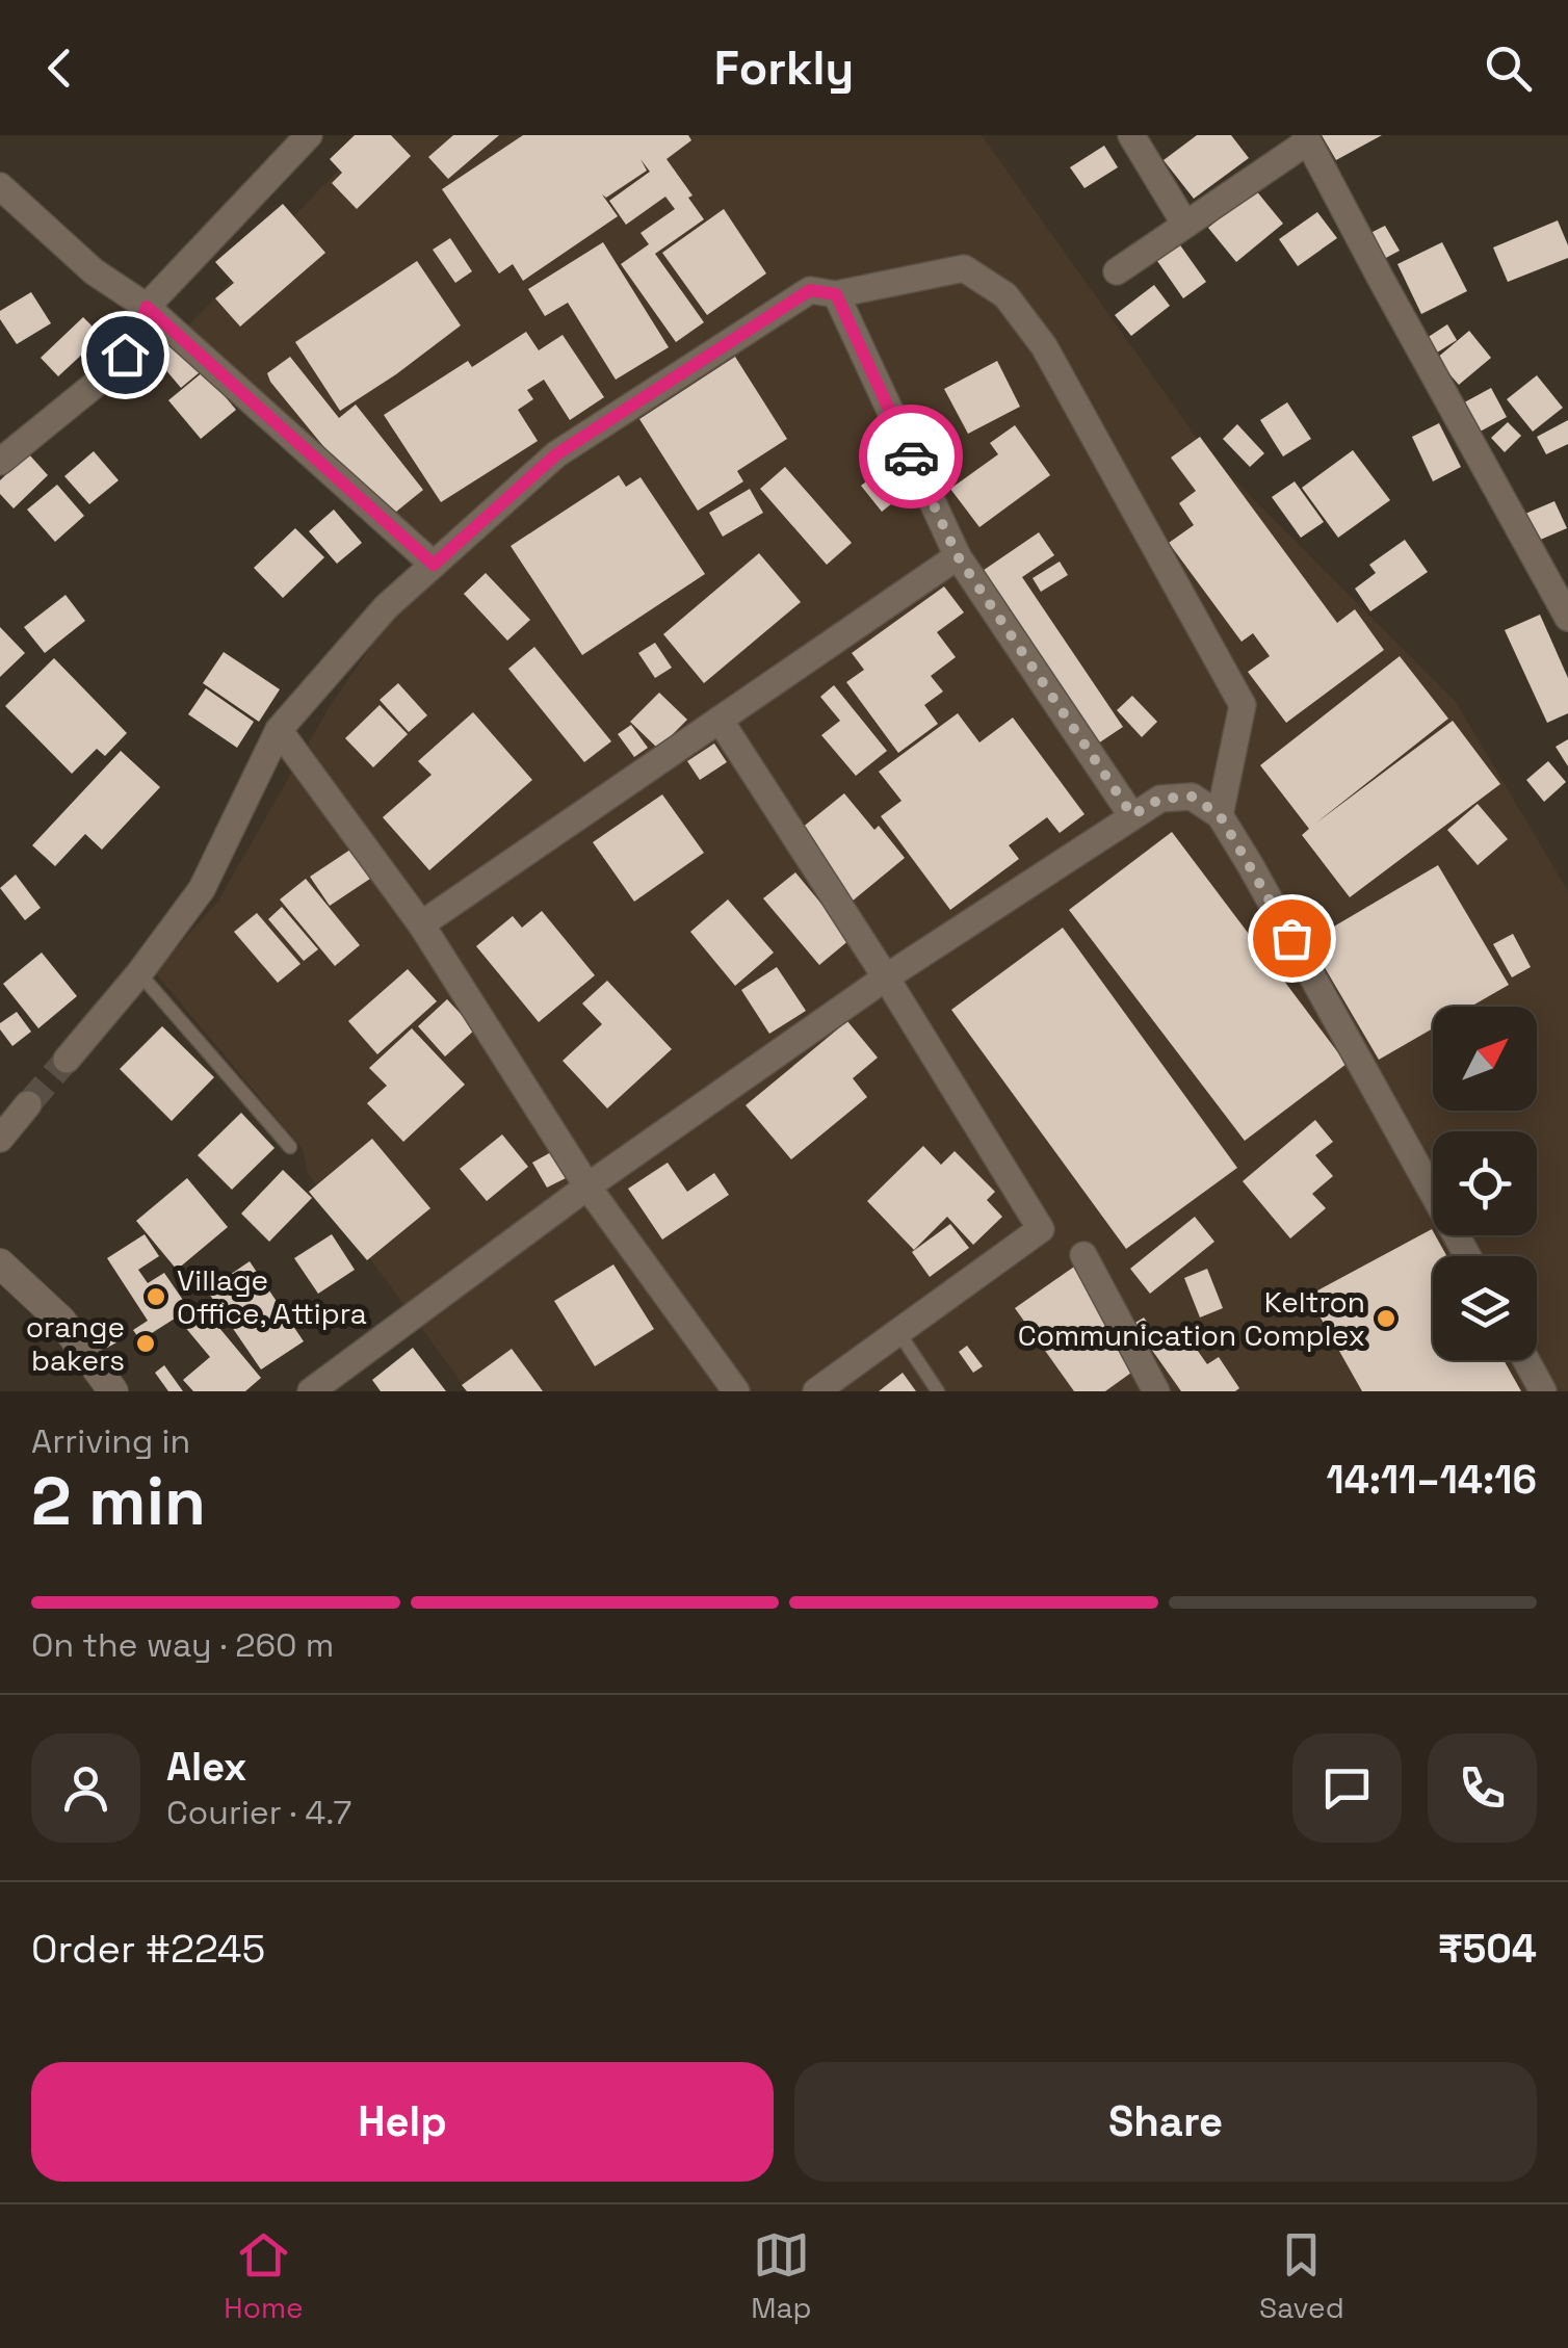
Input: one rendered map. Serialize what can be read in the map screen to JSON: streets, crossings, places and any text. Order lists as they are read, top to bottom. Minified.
{"places":["Village Office, Attipra","Keltron Communication Complex","orange bakers"],"north":"top right","page":{"header":"Forkly","heading":["2 min","Arriving in","14:11–14:16"],"panel":["Alex","Courier · 4.7","Order #2245","₹504"],"bar":"On the way · 260 m","buttons":["Help","Share"],"tabs":["Home","Map","Saved"]}}
